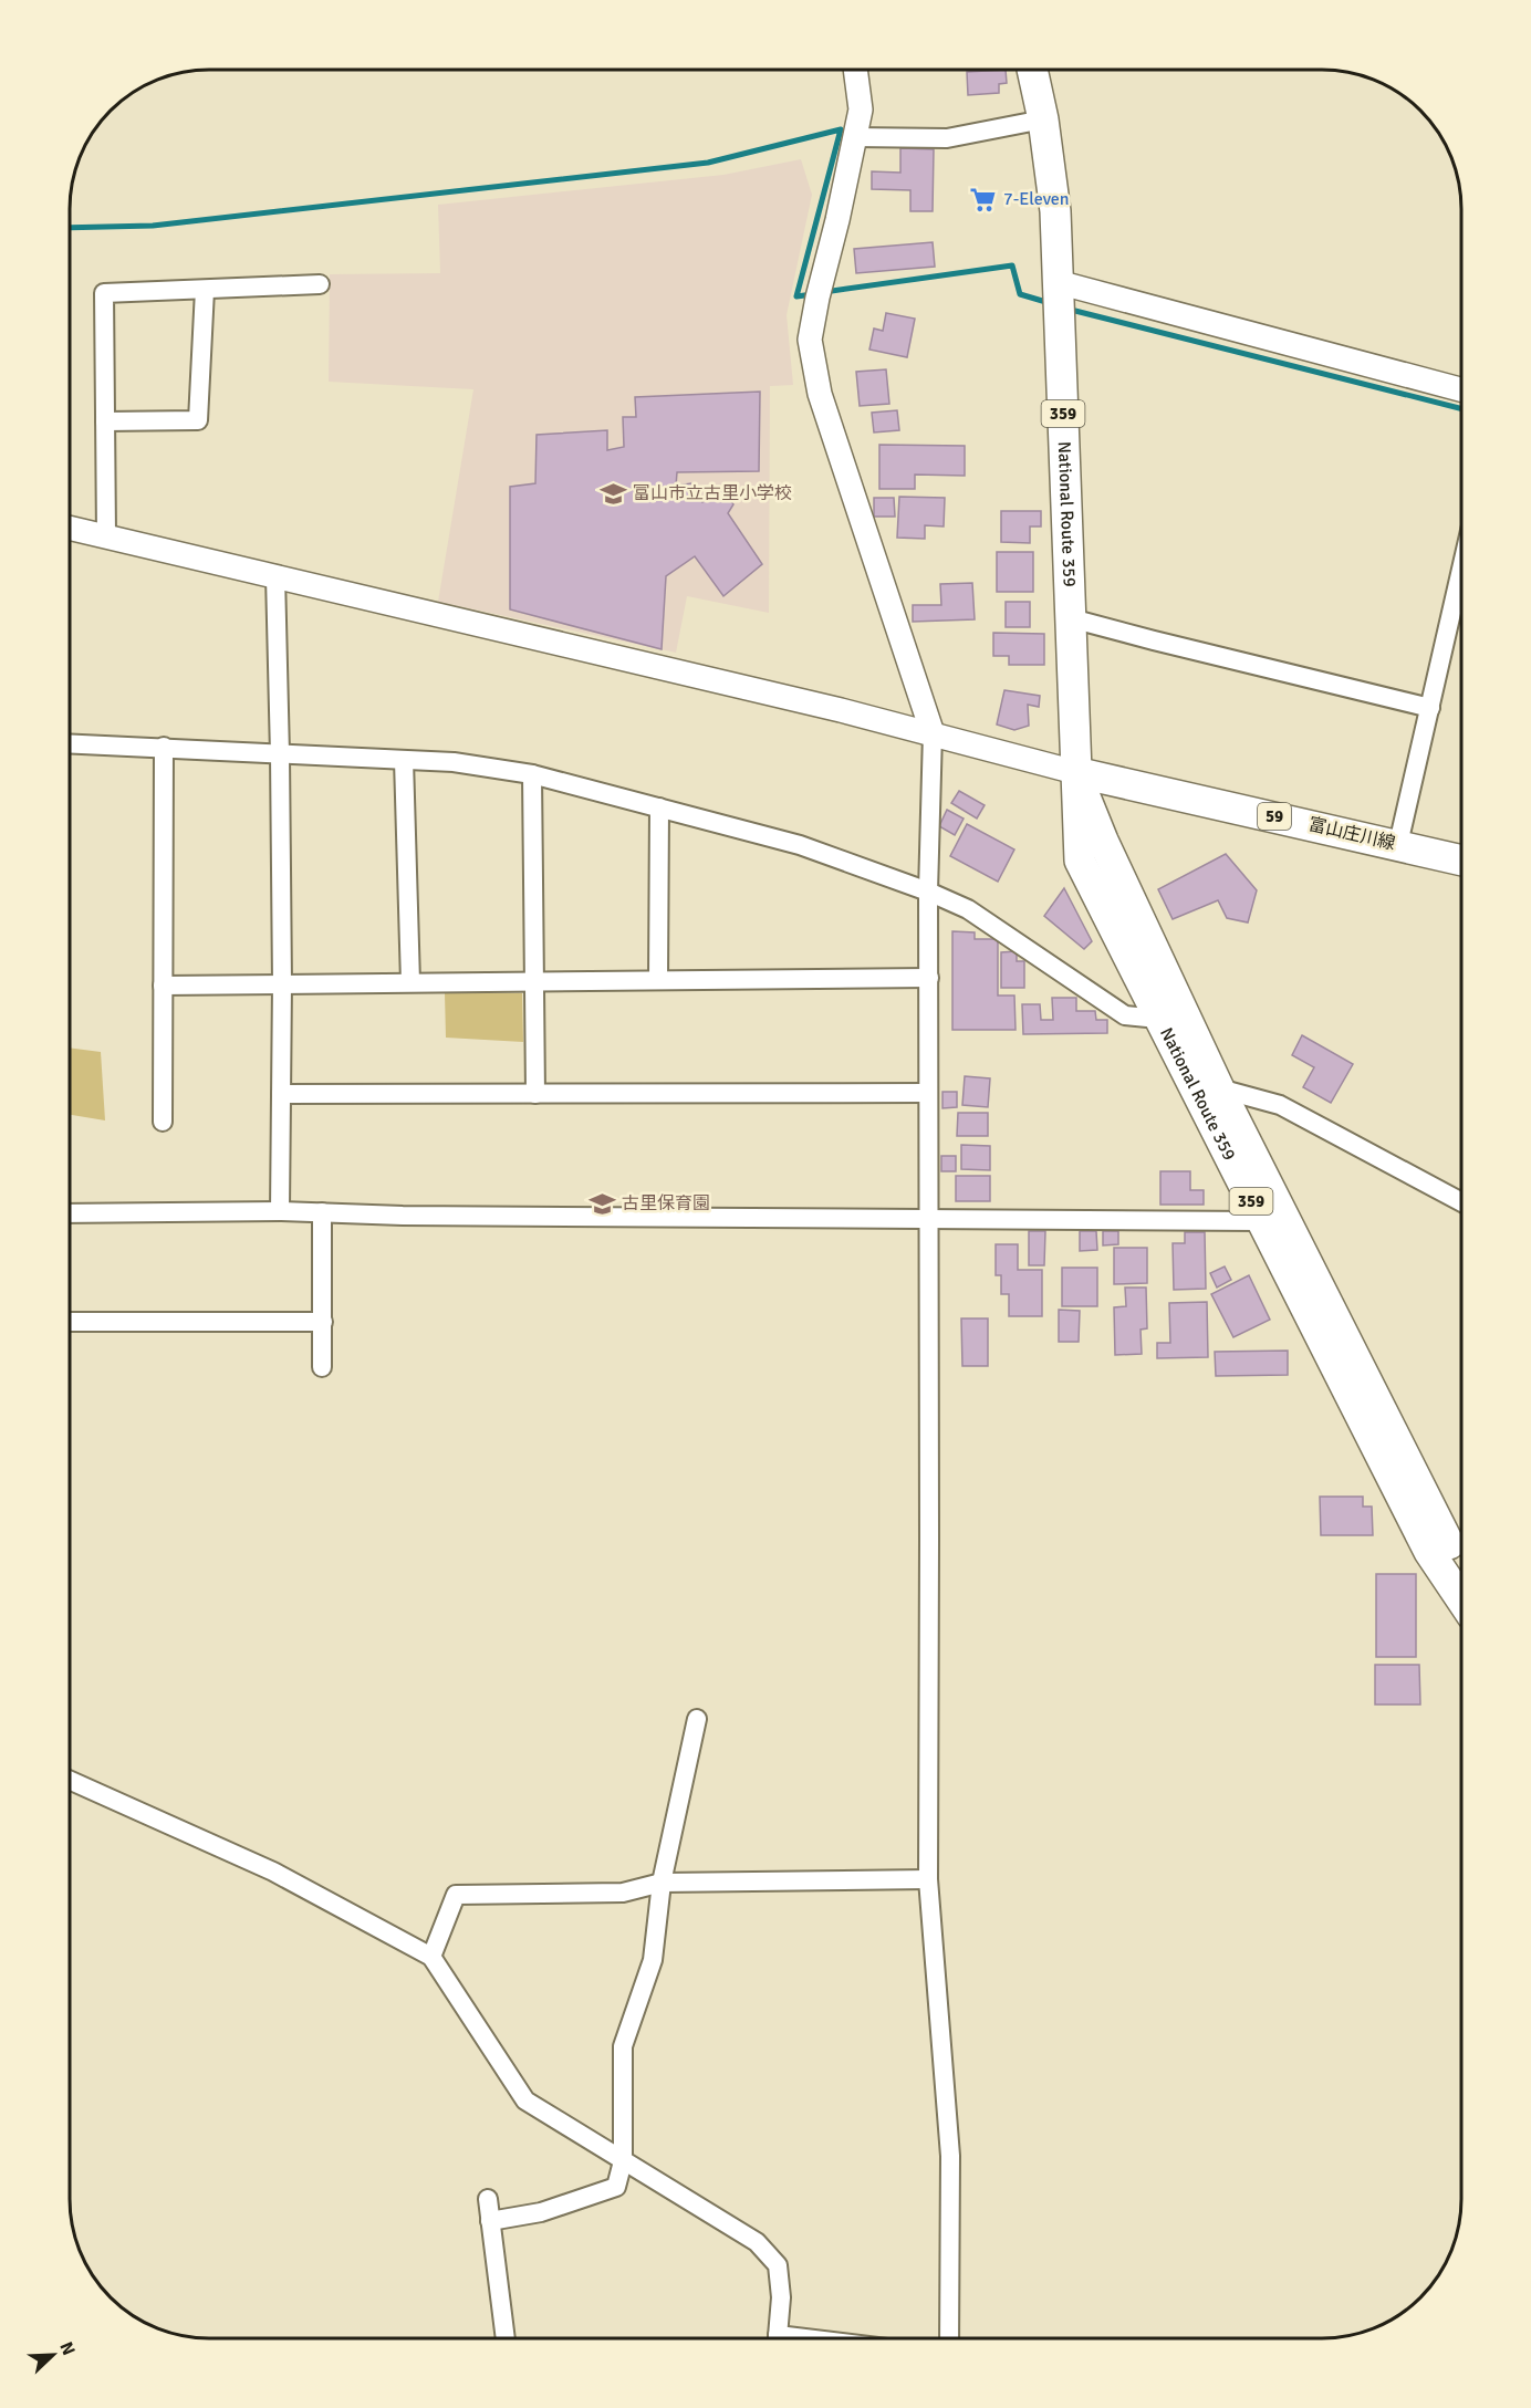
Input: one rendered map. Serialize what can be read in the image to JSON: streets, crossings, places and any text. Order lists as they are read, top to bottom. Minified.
{"streets":{"main road":["359","National Route 359","59","富山庄川線"]},"crossings":[["National Route 359","富山庄川線"]],"places":{"supermarket":["7-Eleven"],"school or university":["富山市立古里小学校","古里保育園"]},"north":"top right"}
